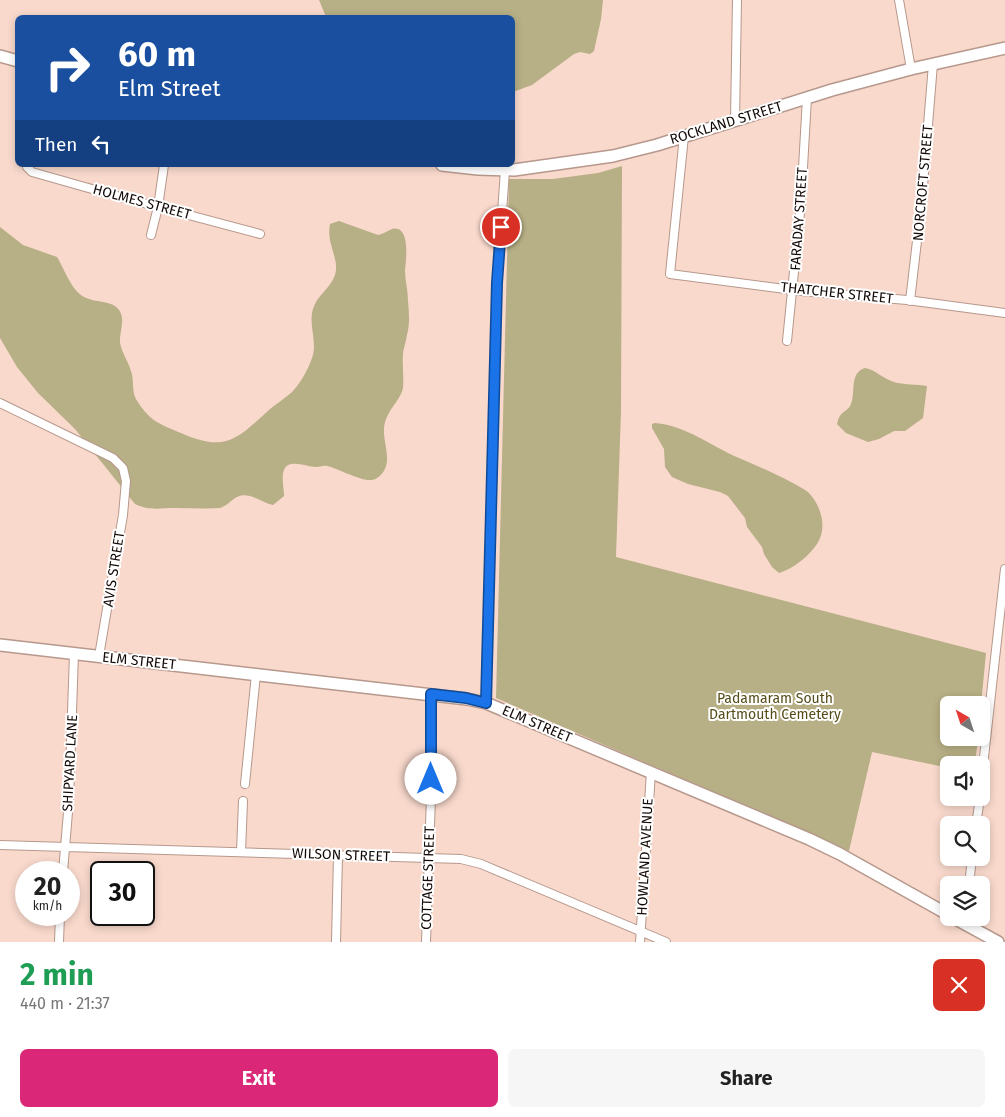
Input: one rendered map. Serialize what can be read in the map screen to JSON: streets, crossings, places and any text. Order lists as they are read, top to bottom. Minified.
{"streets":{"street":["ROCKLAND STREET","NORCROFT STREET","HOLMES STREET","FARADAY STREET","THATCHER STREET","AVIS STREET","ELM STREET","SHIPYARD LANE","WILSON STREET","HOWLAND AVENUE","COTTAGE STREET"]},"crossings":[["ROCKLAND STREET","NORCROFT STREET"],["ROCKLAND STREET","FARADAY STREET"],["ROCKLAND STREET","THATCHER STREET"],["NORCROFT STREET","THATCHER STREET"],["FARADAY STREET","THATCHER STREET"],["AVIS STREET","ELM STREET"],["ELM STREET","SHIPYARD LANE"],["ELM STREET","HOWLAND AVENUE"],["ELM STREET","COTTAGE STREET"],["SHIPYARD LANE","WILSON STREET"],["WILSON STREET","HOWLAND AVENUE"],["WILSON STREET","COTTAGE STREET"]],"parks":["Padamaram South Dartmouth Cemetery"],"north":"top left","page":{"turn":["60 m","Elm Street"],"then":"Then","speed":"20 km/h","limit":"30","heading":["2 min","440 m · 21:37"],"buttons":["Exit","Share"]}}
